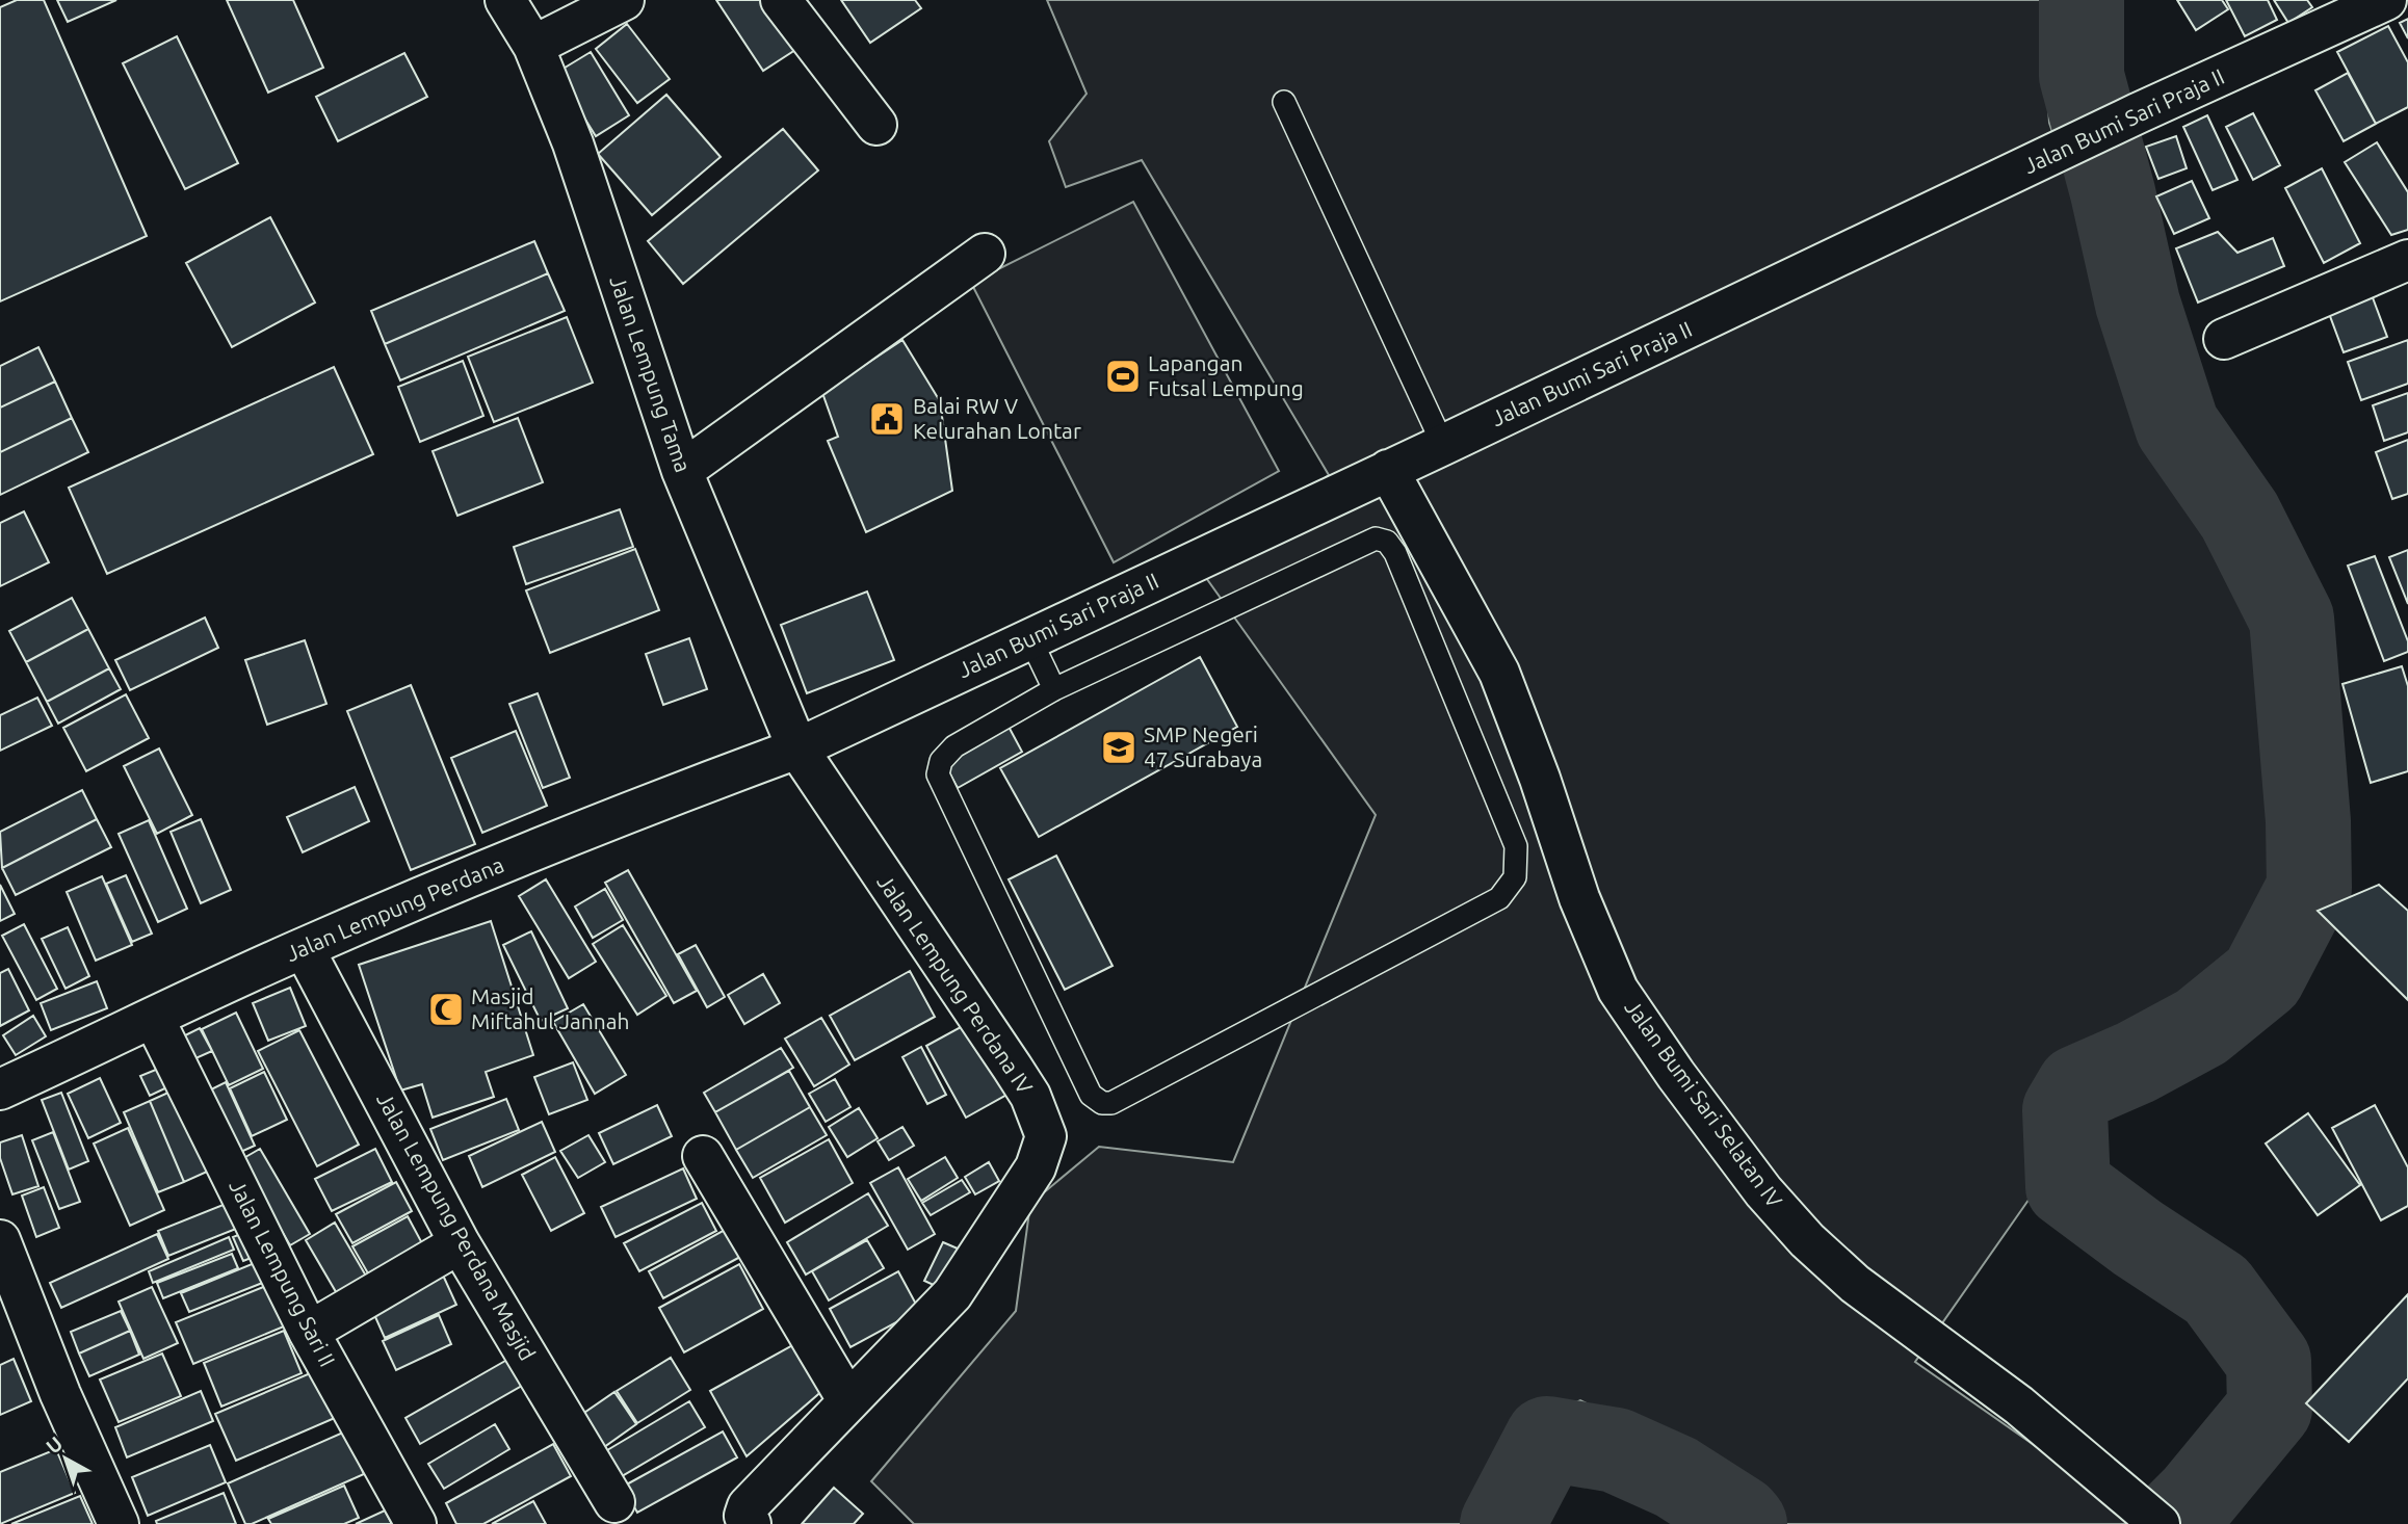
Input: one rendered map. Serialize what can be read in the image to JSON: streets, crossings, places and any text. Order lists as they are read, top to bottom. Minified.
{"streets":{"street":["Jalan Bumi Sari Praja II","Jalan Lempung Tama","Jalan Lempung Perdana","Jalan Lempung Perdana IV","Jalan Bumi Sari Selatan IV","Jalan Lempung Perdana Masjid","Jalan Lempung Sari II"]},"crossings":[["Jalan Bumi Sari Praja II","Jalan Lempung Tama"],["Jalan Bumi Sari Praja II","Jalan Lempung Perdana"],["Jalan Bumi Sari Praja II","Jalan Lempung Perdana IV"],["Jalan Bumi Sari Praja II","Jalan Bumi Sari Selatan IV"],["Jalan Lempung Tama","Jalan Lempung Perdana"],["Jalan Lempung Tama","Jalan Lempung Perdana IV"],["Jalan Lempung Perdana","Jalan Lempung Perdana IV"],["Jalan Lempung Perdana","Jalan Lempung Perdana Masjid"],["Jalan Lempung Perdana","Jalan Lempung Sari II"]],"places":{"sports":["Lapangan Futsal Lempung"],"public building":["Balai RW V Kelurahan Lontar"],"school or university":["SMP Negeri 47 Surabaya"],"mosque":["Masjid Miftahul Jannah"]},"north":"top left"}
